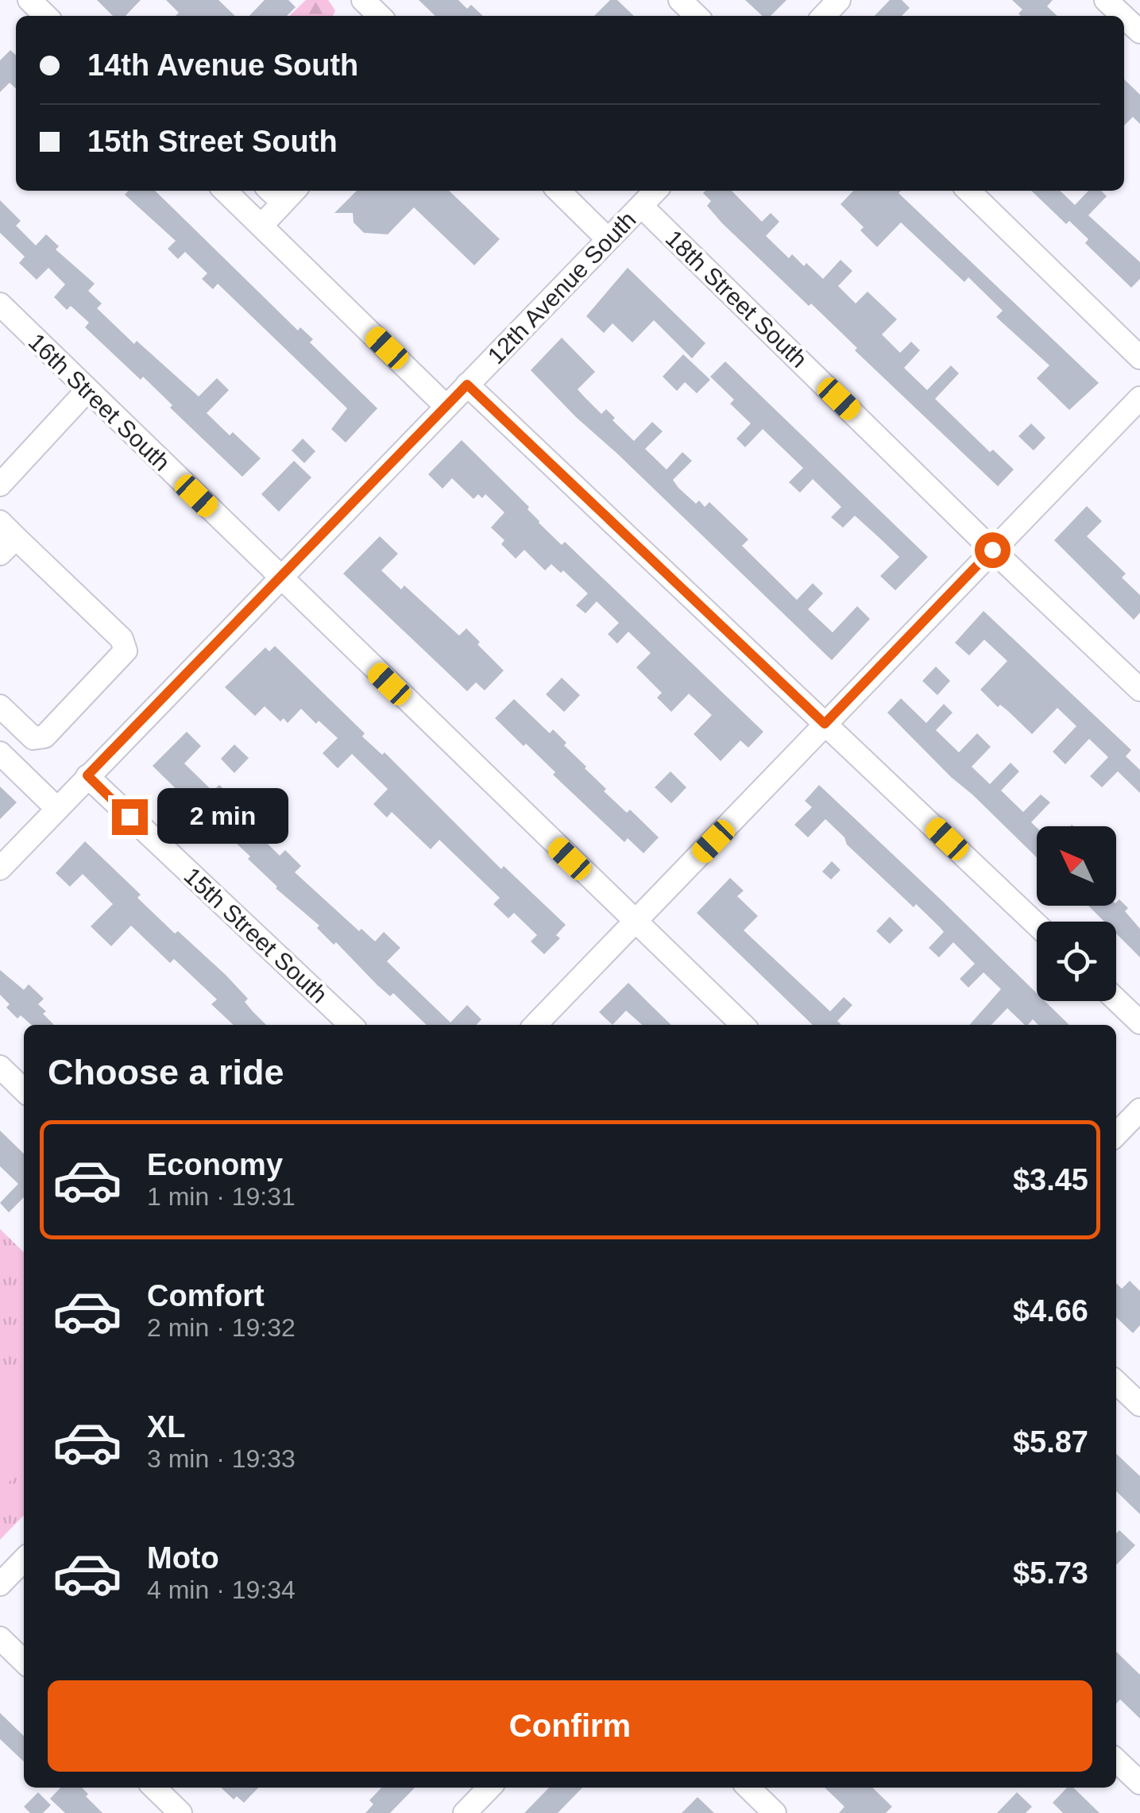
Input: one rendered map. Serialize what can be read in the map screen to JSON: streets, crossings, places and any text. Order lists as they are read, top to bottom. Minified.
{"streets":{"street":["12th Avenue South","18th Street South","16th Street South","15th Street South"]},"crossings":[["12th Avenue South","18th Street South"],["12th Avenue South","16th Street South"],["12th Avenue South","15th Street South"]],"north":"top left","page":{"banner":["14th Avenue South","15th Street South"],"bubble":"2 min","heading":"Choose a ride","list":[{"name":"Economy","note":"1 min · 19:31","value":"$3.45"},{"name":"Comfort","note":"2 min · 19:32","value":"$4.66"},{"name":"XL","note":"3 min · 19:33","value":"$5.87"},{"name":"Moto","note":"4 min · 19:34","value":"$5.73"}],"buttons":"Confirm"}}
